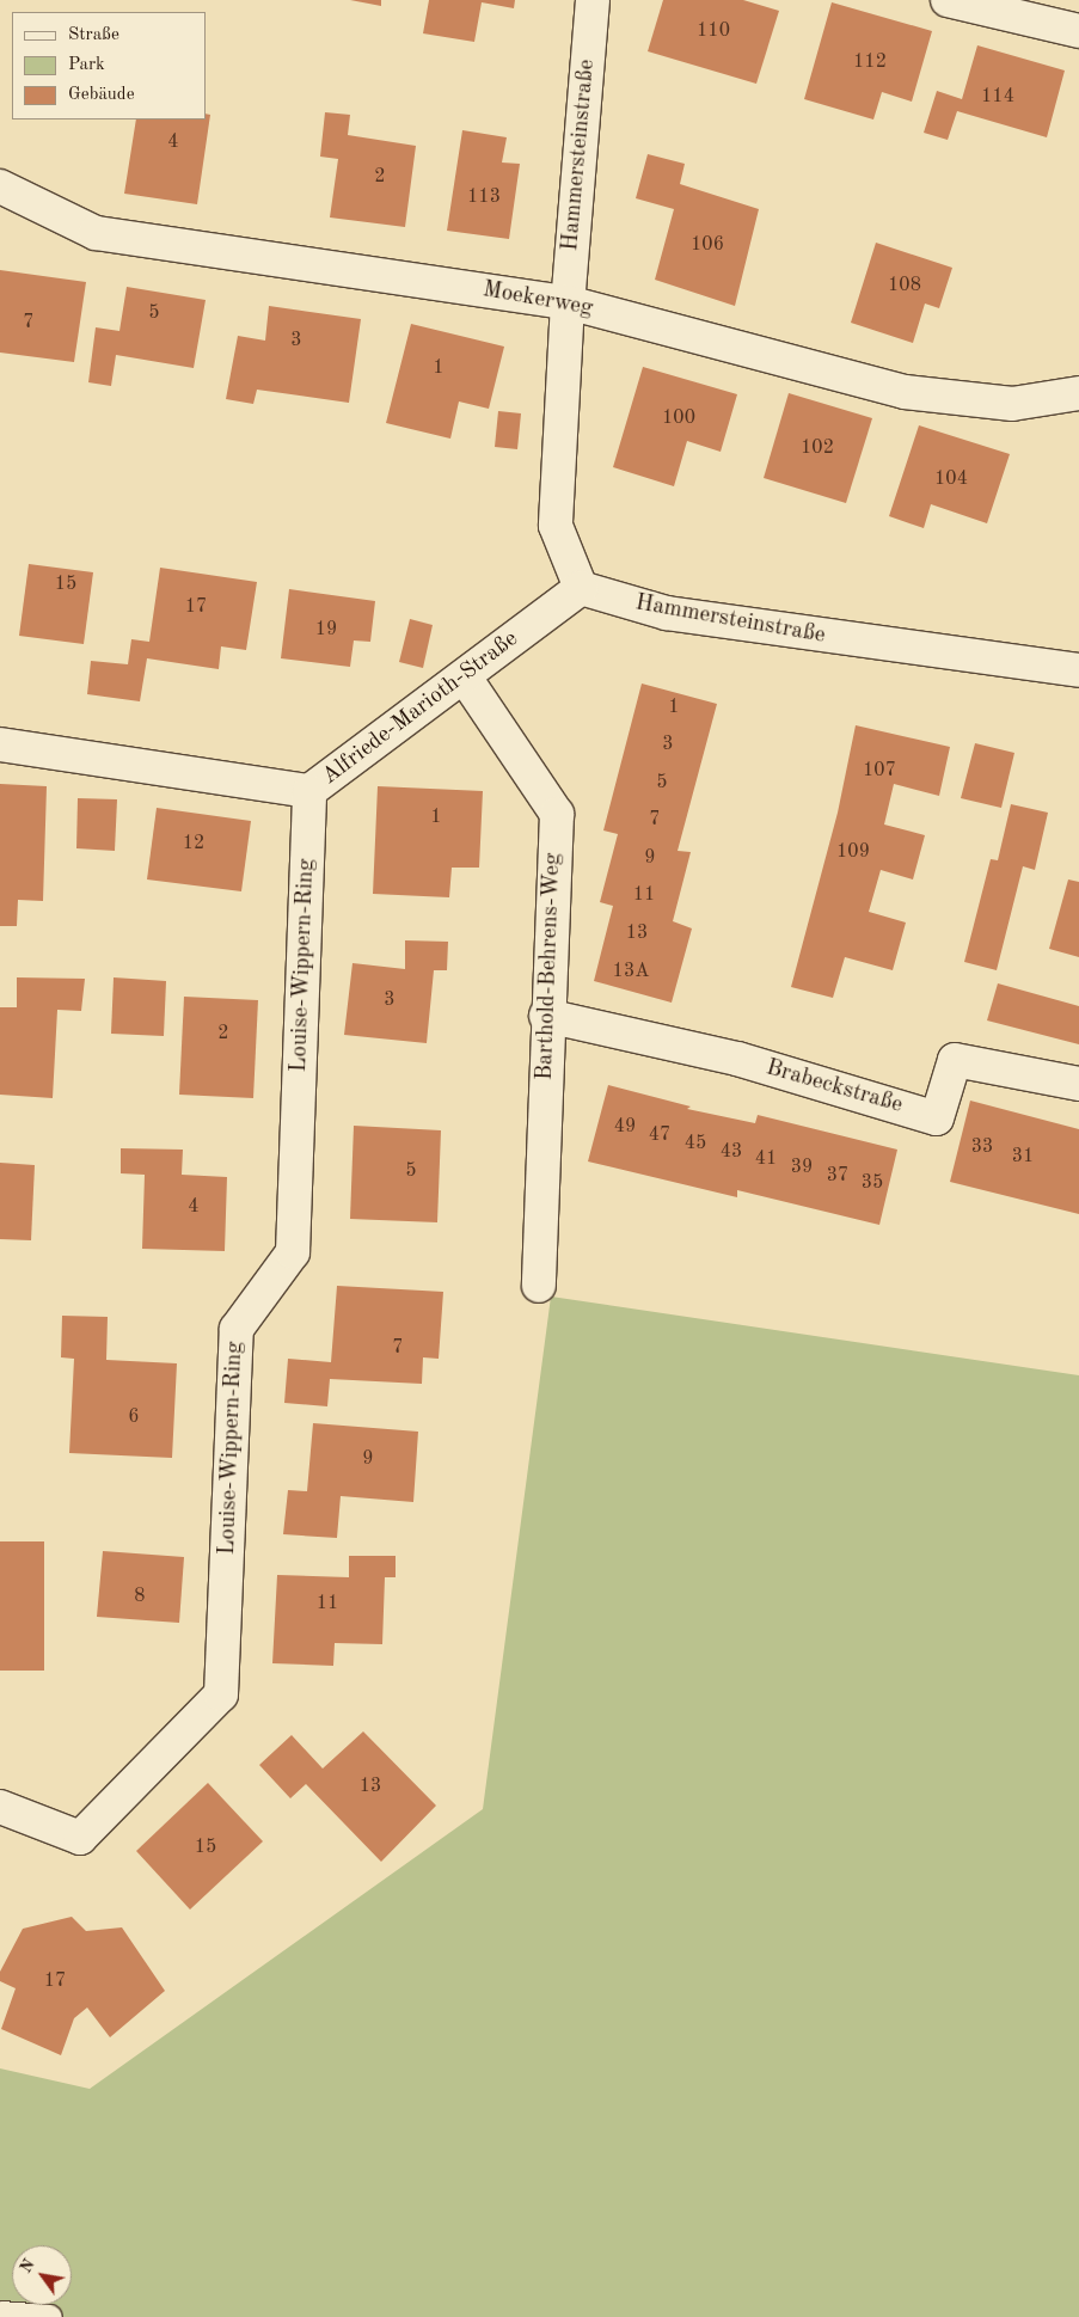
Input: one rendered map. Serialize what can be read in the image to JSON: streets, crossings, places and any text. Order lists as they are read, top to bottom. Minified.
{"streets":{"street":["Hammersteinstraße","Moekerweg","Alfriede-Marioth-Straße","Louise-Wippern-Ring","Barthold-Behrens-Weg","Brabeckstraße"]},"crossings":[["Hammersteinstraße","Moekerweg"],["Hammersteinstraße","Alfriede-Marioth-Straße"],["Alfriede-Marioth-Straße","Louise-Wippern-Ring"],["Alfriede-Marioth-Straße","Barthold-Behrens-Weg"],["Barthold-Behrens-Weg","Brabeckstraße"]],"house_numbers":["110","112","114","4","2","113","106","108","5","7","3","1","100","102","104","15","17","19","1","3","107","5","1","7","12","109","9","11","13","13A","3","2","49","47","45","33","43","31","41","39","5","37","35","4","7","6","9","8","11","13","15","17"],"legend":["Straße","Park","Gebäude"],"north":"top left"}
